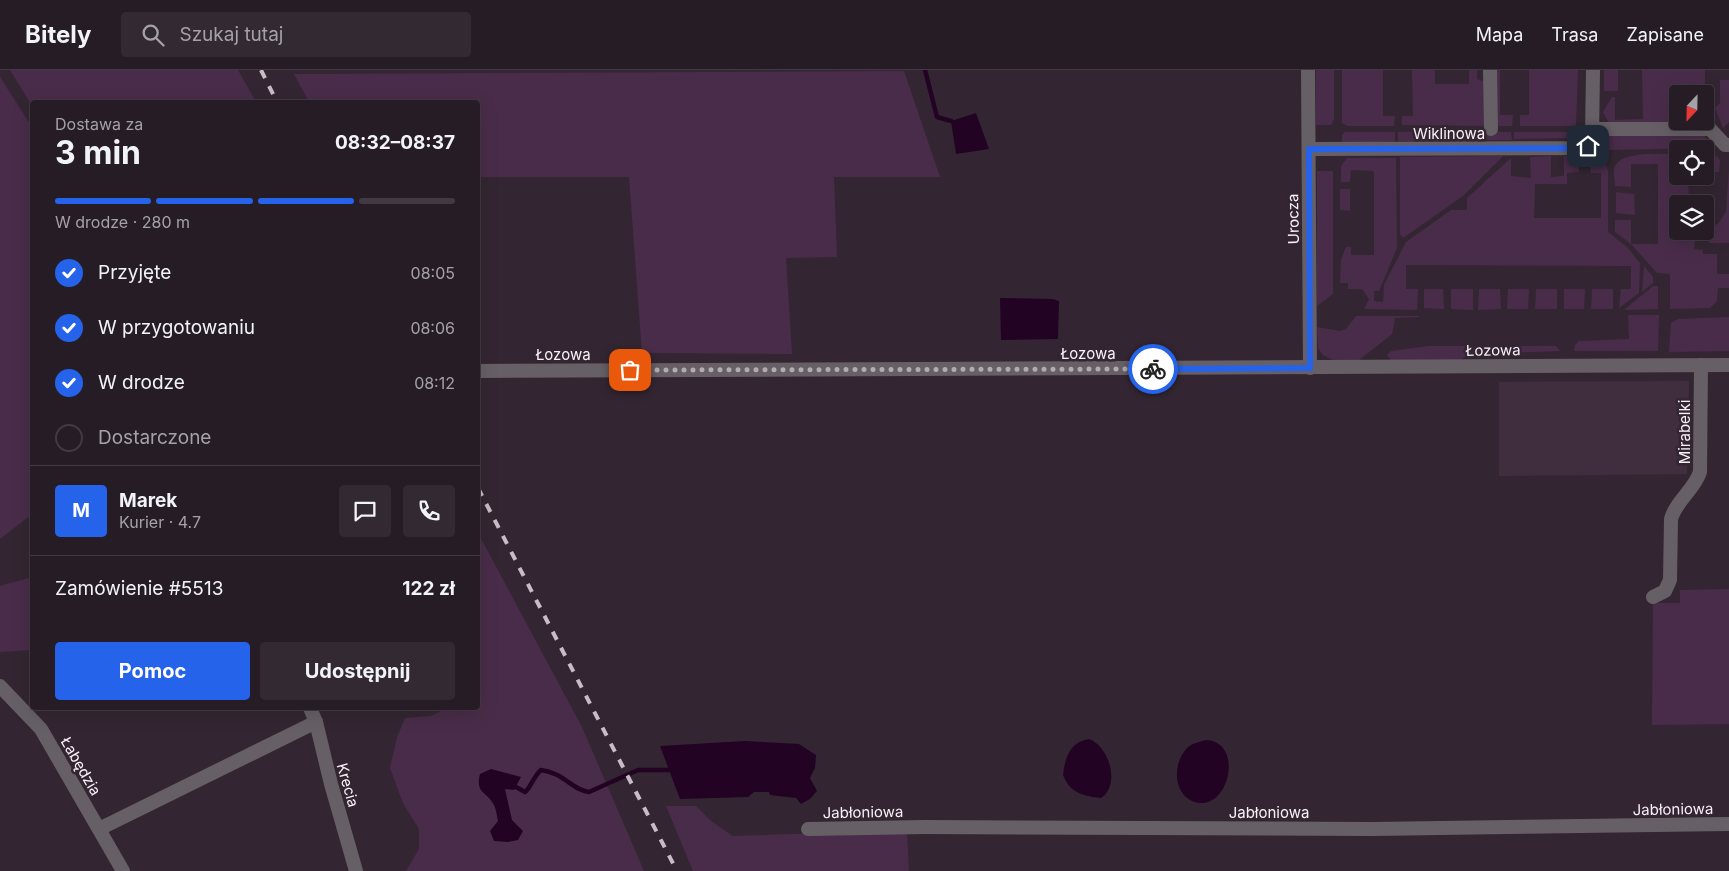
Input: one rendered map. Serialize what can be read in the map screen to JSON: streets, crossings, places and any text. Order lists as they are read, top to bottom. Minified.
{"streets":{"street":["Wiklinowa","Urocza","Łozowa","Mirabelki","Łabędzia","Krecia","Jabłoniowa"]},"crossings":[["Wiklinowa","Urocza"],["Urocza","Łozowa"],["Łozowa","Mirabelki"]],"north":"bottom","page":{"header":"Bitely","search":"Szukaj tutaj","nav":["Mapa","Trasa","Zapisane"],"heading":["3 min","Dostawa za","08:32–08:37"],"panel":["Marek","Kurier · 4.7","Zamówienie #5513","122 zł"],"bar":"W drodze · 280 m","list":[["Przyjęte","08:05"],["W przygotowaniu","08:06"],["W drodze","08:12"],"Dostarczone"],"round":"M","buttons":["Pomoc","Udostępnij"]}}
